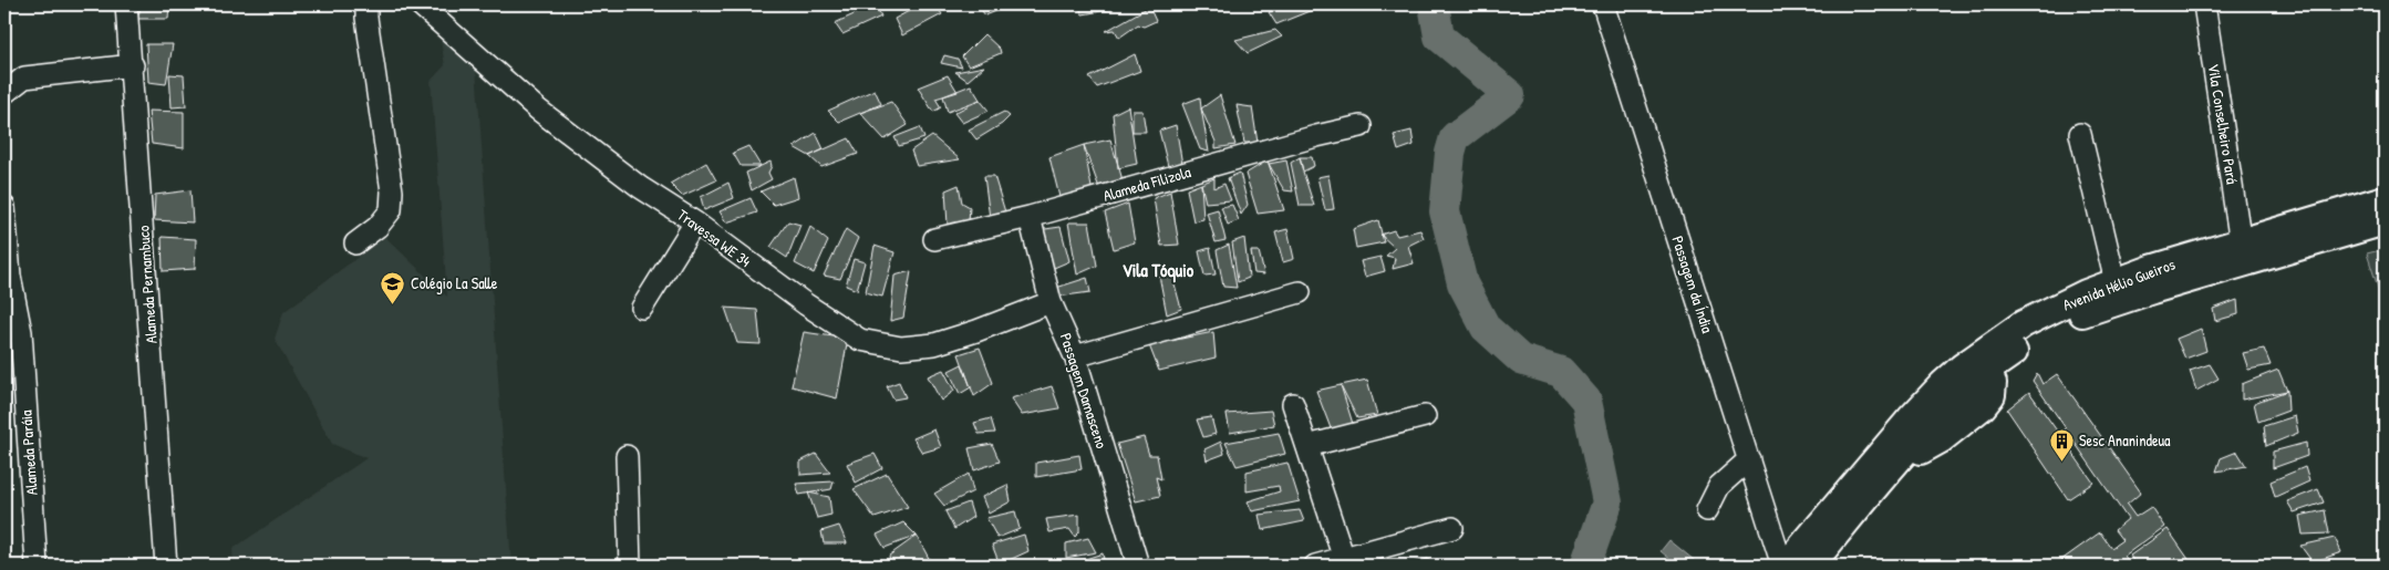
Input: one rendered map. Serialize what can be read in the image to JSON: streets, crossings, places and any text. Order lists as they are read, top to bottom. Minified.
{"streets":{"main road":["Avenida Hélio Gueiros"],"street":["Vila Conselheiro Pará","Alameda Filizola","Travessa WE 34","Alameda Pernambuco","Passagem da Índia","Passagem Damasceno"]},"crossings":[["Vila Conselheiro Pará","Avenida Hélio Gueiros"],["Alameda Filizola","Passagem Damasceno"],["Travessa WE 34","Passagem Damasceno"],["Passagem da Índia","Avenida Hélio Gueiros"]],"districts":["Vila Tóquio"],"places":{"school or university":["Colégio La Salle"],"building":["Sesc Ananindeua"]}}
